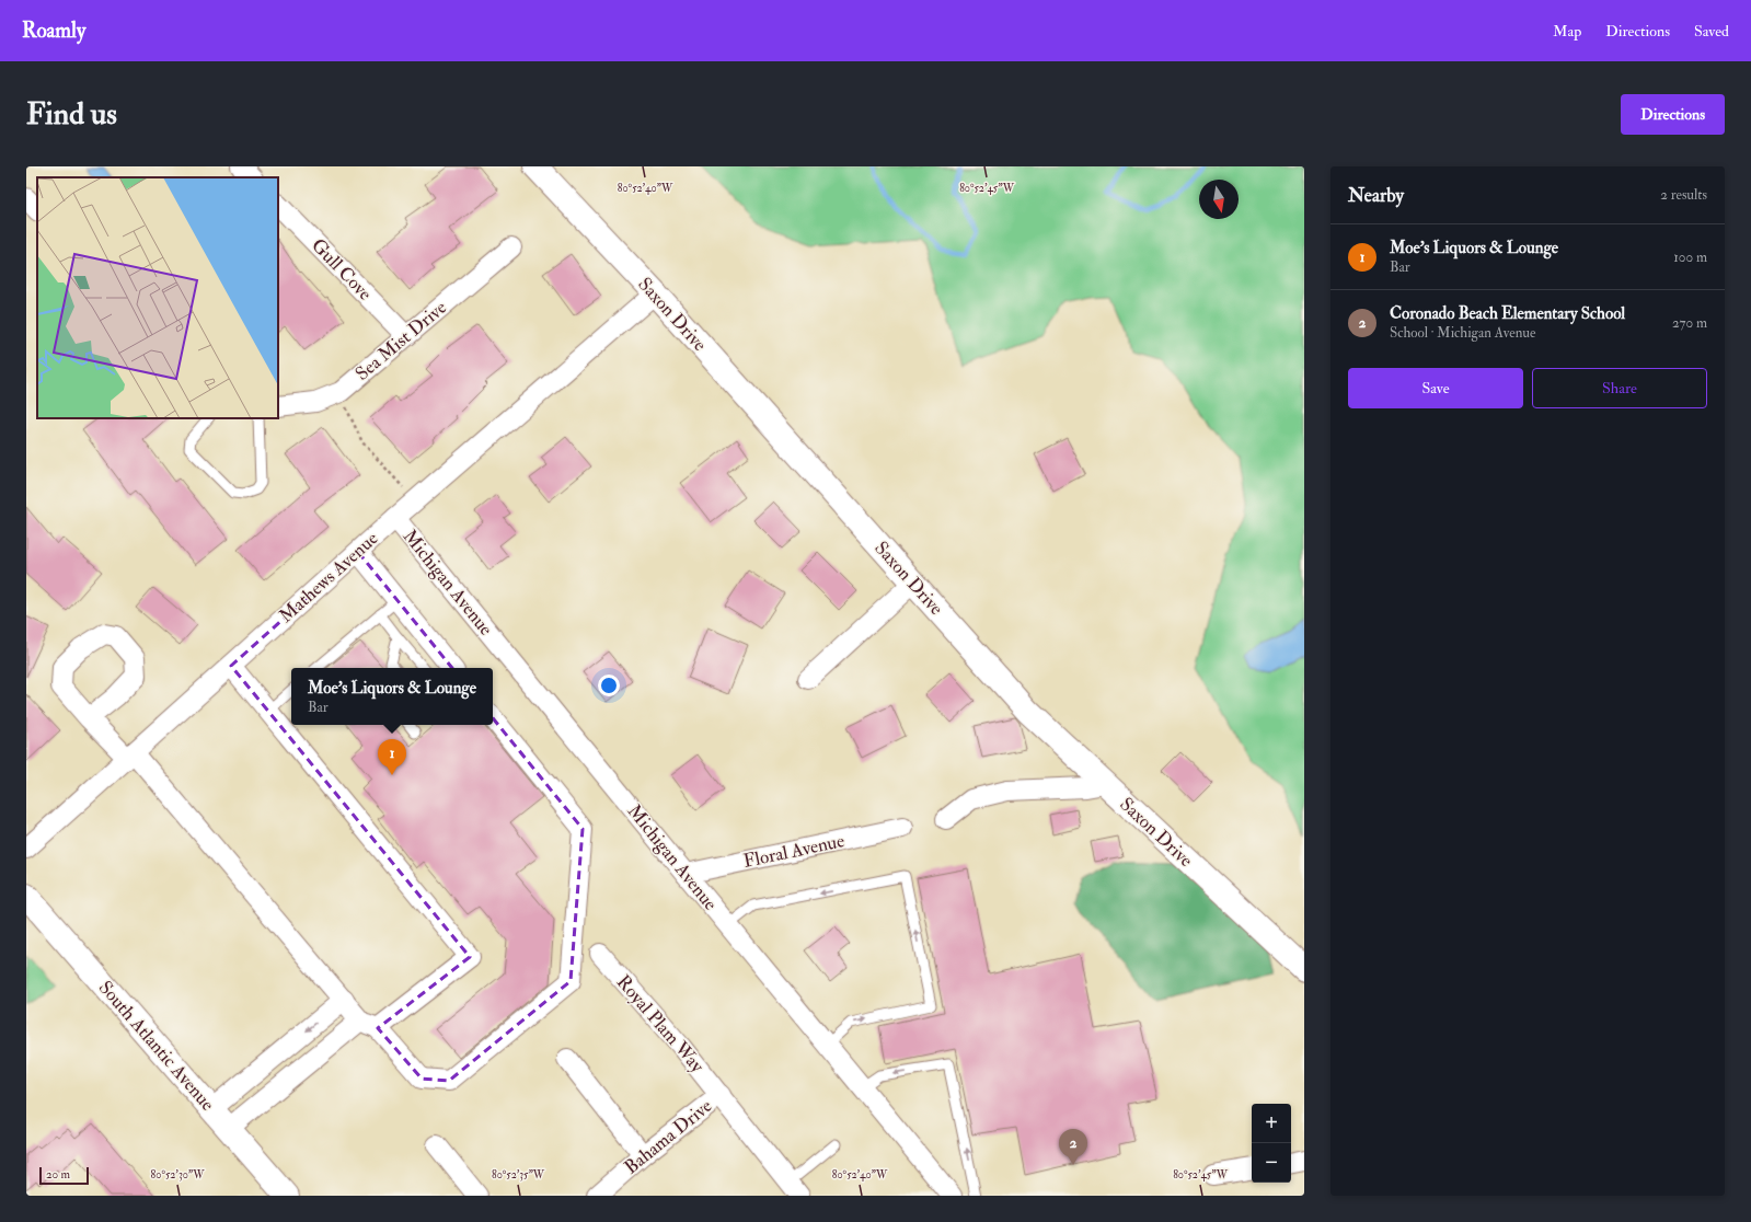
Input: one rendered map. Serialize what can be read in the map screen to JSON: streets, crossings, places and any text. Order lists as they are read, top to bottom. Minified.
{"streets":{"street":["Gull Cove","Saxon Drive","Sea Mist Drive","Mathews Avenue","Michigan Avenue","Floral Avenue","Royal Plam Way","South Atlantic Avenue","Bahama Drive"]},"crossings":[["Gull Cove","Sea Mist Drive"],["Saxon Drive","Mathews Avenue"],["Mathews Avenue","Michigan Avenue"],["Michigan Avenue","Floral Avenue"],["Royal Plam Way","Bahama Drive"]],"scale_bar":"20 m","north":"bottom","page":{"header":"Roamly","nav":["Map","Directions","Saved"],"buttons":["Directions",["Save","Share"]],"title":"Find us","heading":["Nearby","2 results"],"list":[{"mark":"1","name":"Moe's Liquors & Lounge","note":"Bar","value":"100 m"},{"mark":"2","name":"Coronado Beach Elementary School","note":"School · Michigan Avenue","value":"270 m"}],"popup":["Moe's Liquors & Lounge","Bar"],"pins":["1","2"],"map_buttons":["+","−"],"scale":"20 m"},"coordinates":["80°52'40\"W","80°52'45\"W","80°52'30\"W","80°52'35\"W"]}
